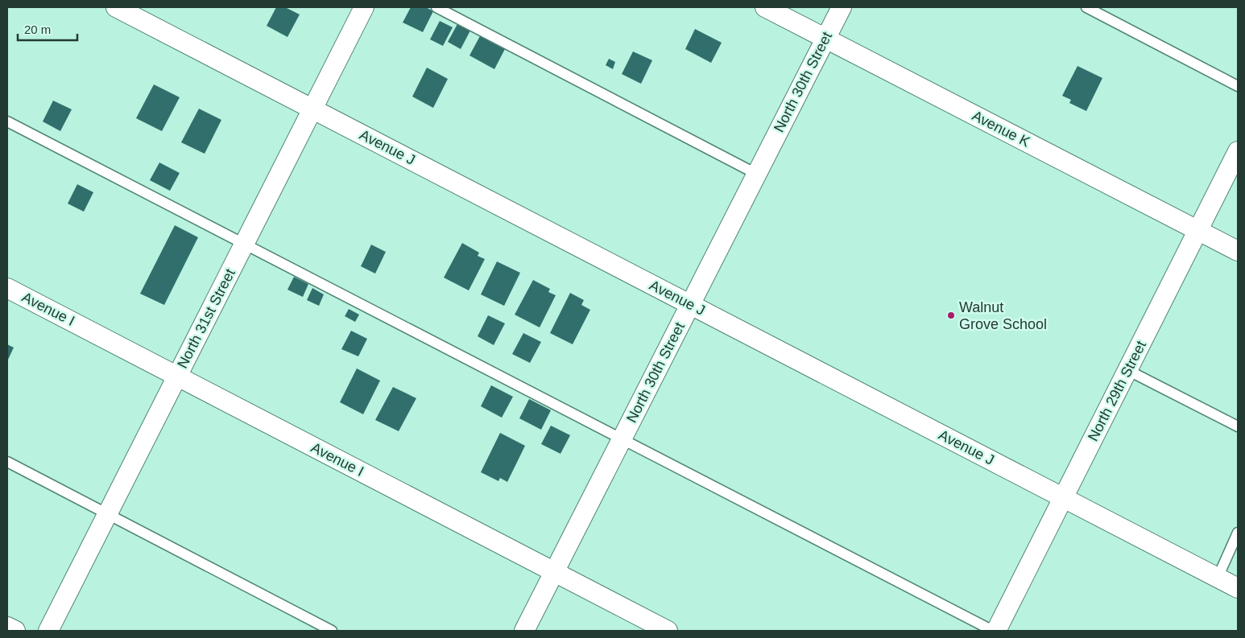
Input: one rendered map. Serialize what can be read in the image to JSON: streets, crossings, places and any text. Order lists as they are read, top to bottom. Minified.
{"streets":{"street":["North 30th Street","Avenue K","Avenue J","Avenue I","North 31st Street","North 29th Street"]},"crossings":[["North 30th Street","Avenue K"],["North 30th Street","Avenue J"],["North 30th Street","Avenue I"],["Avenue K","North 29th Street"],["Avenue J","North 31st Street"],["Avenue J","North 29th Street"],["Avenue I","North 31st Street"]],"places":["Walnut Grove School"],"scale_bar":"20 m"}
